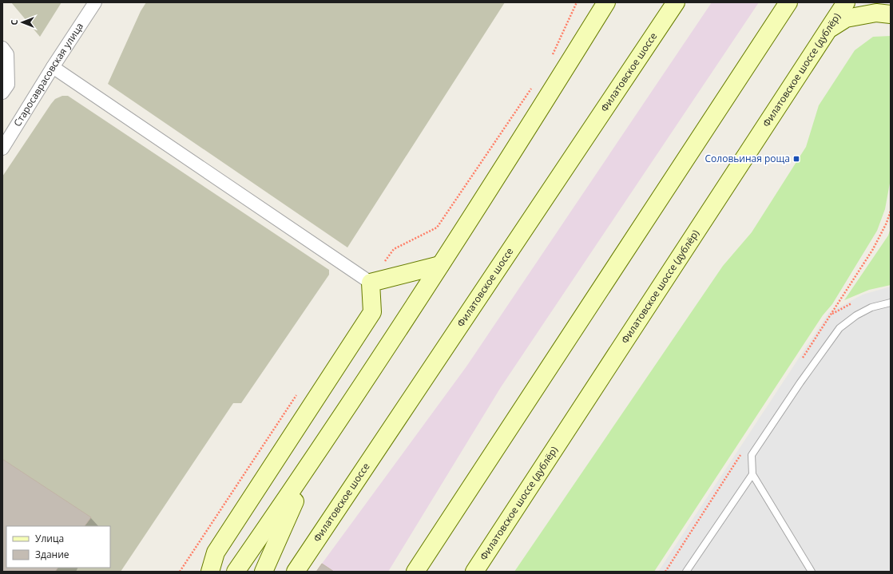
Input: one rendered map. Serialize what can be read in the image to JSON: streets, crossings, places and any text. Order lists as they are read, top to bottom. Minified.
{"streets":{"main road":["Филатовское шоссе (дублёр)","Филатовское шоссе"],"street":["Старосаврасовская улица"]},"places":{"transit":["Соловьиная роща"]},"legend":["Улица","Здание"],"north":"left"}
